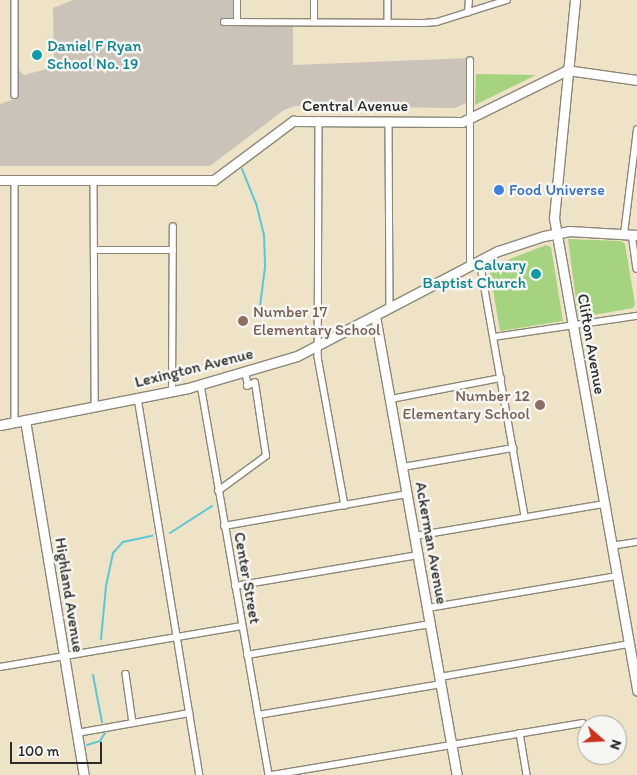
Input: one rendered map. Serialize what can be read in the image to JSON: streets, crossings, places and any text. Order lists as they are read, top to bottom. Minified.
{"streets":{"street":["Central Avenue","Clifton Avenue","Lexington Avenue","Ackerman Avenue","Center Street","Highland Avenue"]},"crossings":[["Central Avenue","Clifton Avenue"],["Clifton Avenue","Lexington Avenue"],["Lexington Avenue","Ackerman Avenue"],["Lexington Avenue","Center Street"],["Lexington Avenue","Highland Avenue"]],"places":["Daniel F Ryan School No. 19","Food Universe","Calvary Baptist Church","Number 17 Elementary School","Number 12 Elementary School"],"scale_bar":"100 m","north":"right"}
